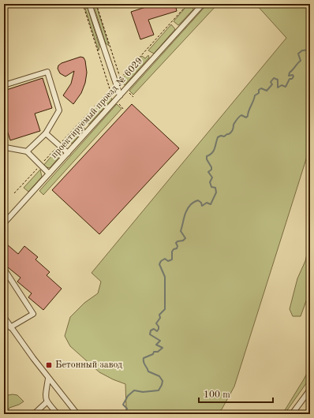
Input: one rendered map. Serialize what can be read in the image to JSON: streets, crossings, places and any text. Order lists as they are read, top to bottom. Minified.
{"streets":{"street":["проектируемый проезд № 6029"]},"places":{"transit":["Бетонный завод"]},"scale_bar":"100 m"}
